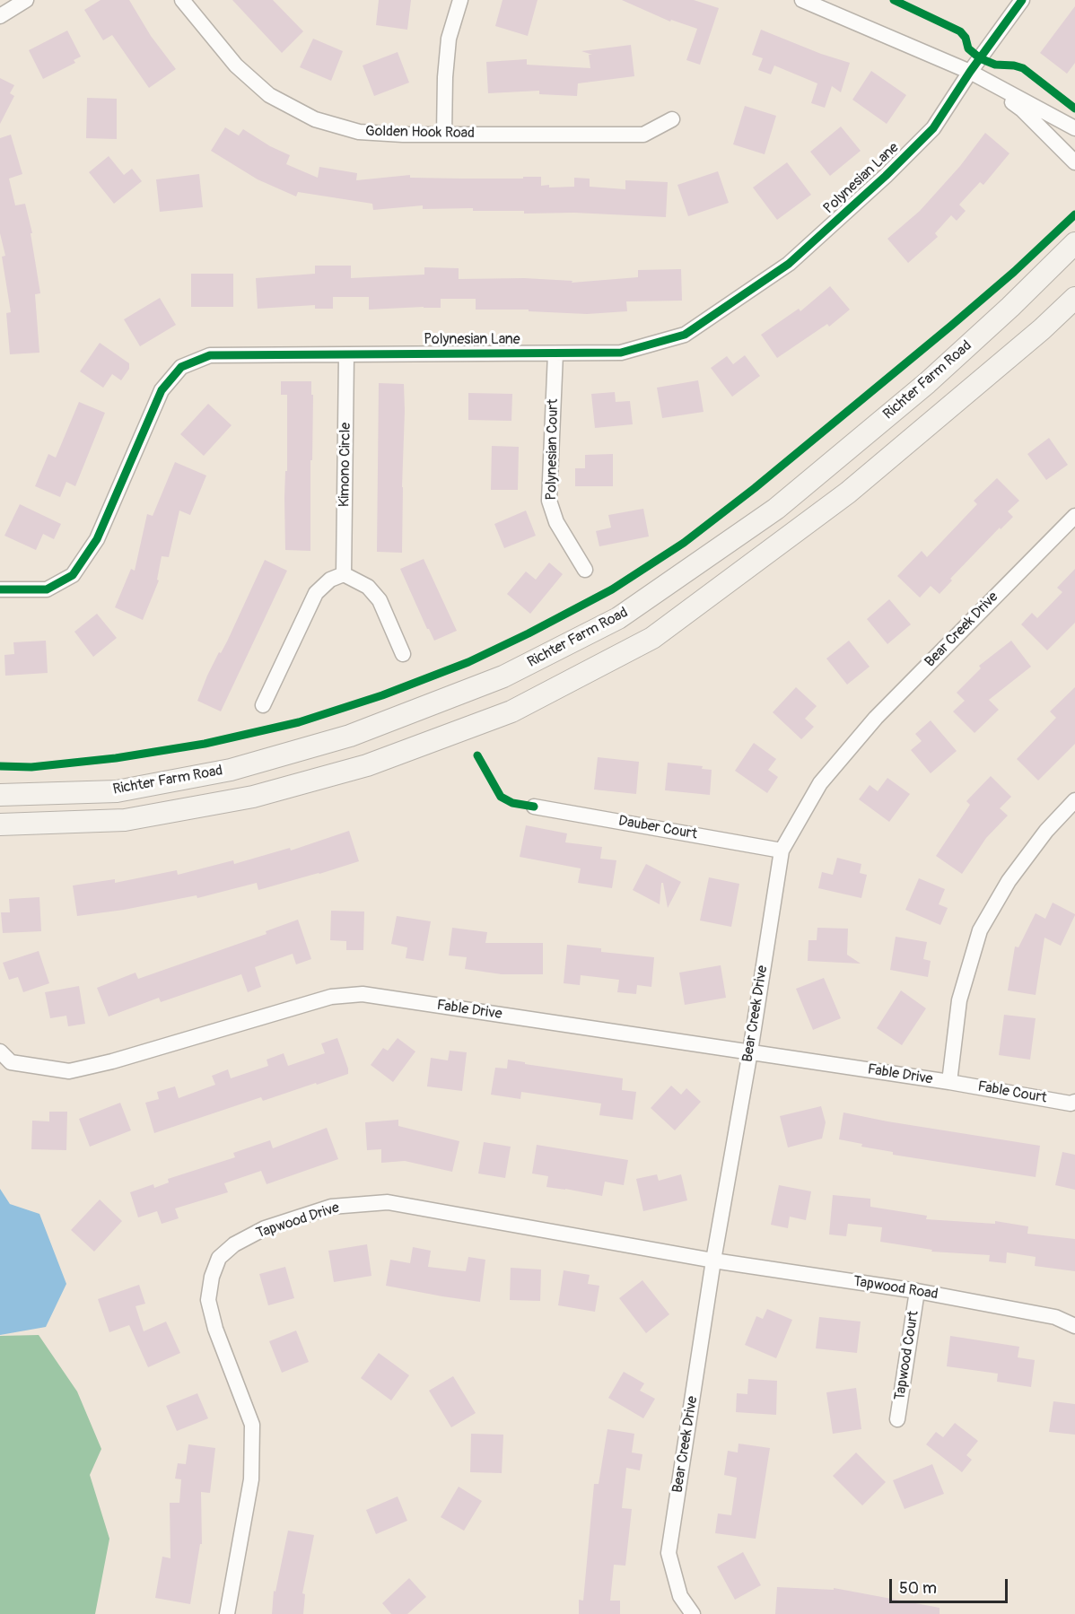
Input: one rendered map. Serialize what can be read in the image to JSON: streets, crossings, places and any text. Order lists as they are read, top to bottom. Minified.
{"streets":{"main road":["Richter Farm Road"],"street":["Golden Hook Road","Polynesian Lane","Polynesian Court","Kimono Circle","Bear Creek Drive","Dauber Court","Fable Drive","Fable Court","Tapwood Drive","Tapwood Road","Tapwood Court"]},"crossings":[["Polynesian Lane","Polynesian Court"],["Polynesian Lane","Kimono Circle"],["Bear Creek Drive","Dauber Court"],["Bear Creek Drive","Fable Drive"],["Bear Creek Drive","Tapwood Drive"],["Bear Creek Drive","Tapwood Road"],["Fable Drive","Fable Court"],["Tapwood Drive","Tapwood Road"],["Tapwood Road","Tapwood Court"]],"scale_bar":"50 m"}
